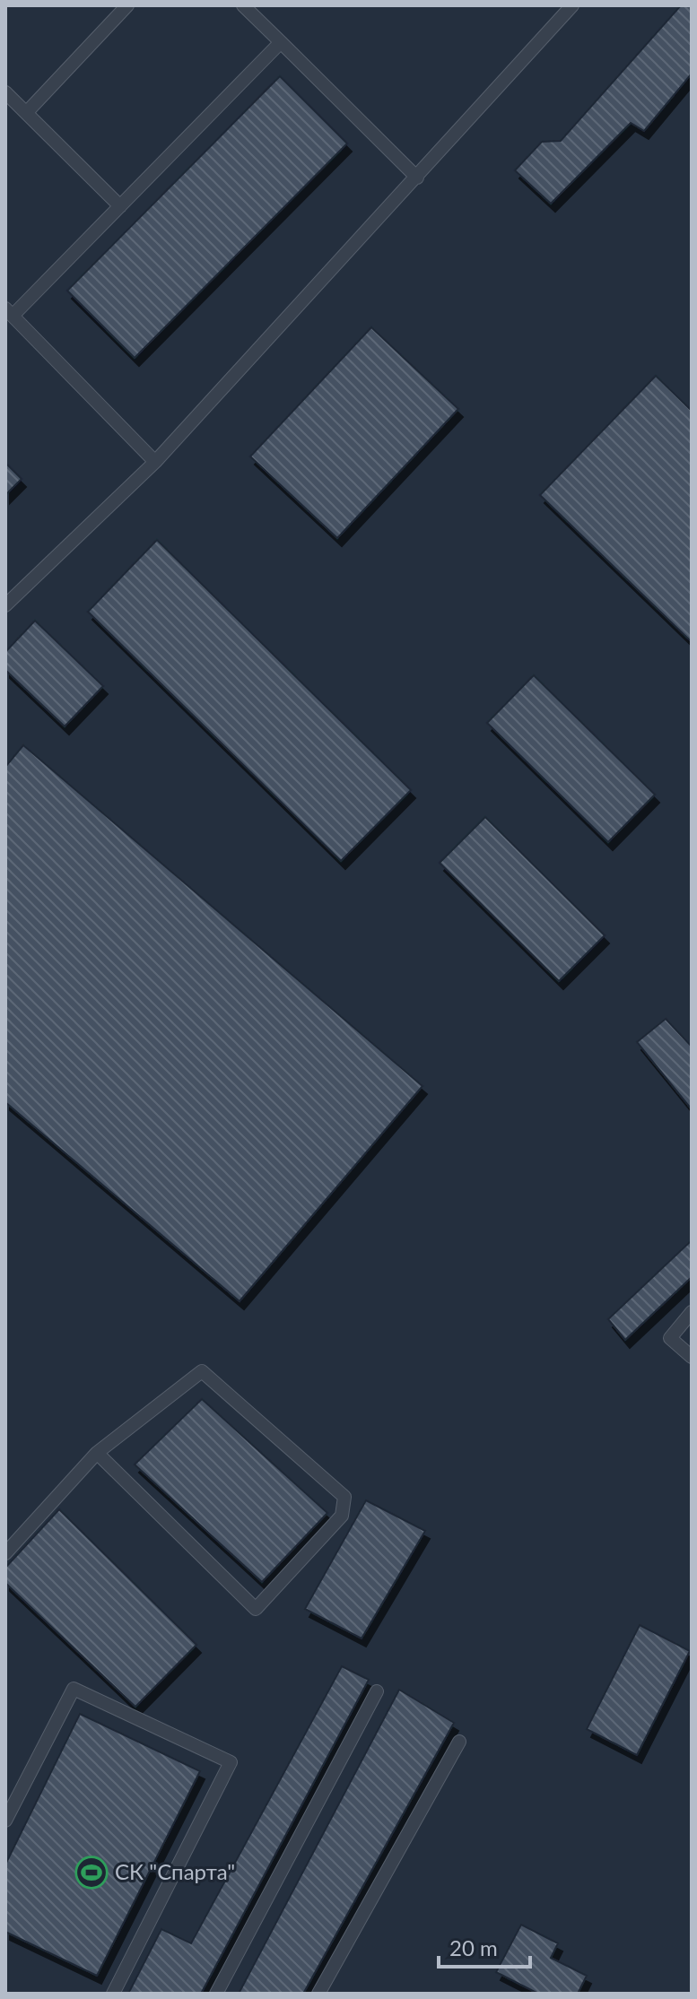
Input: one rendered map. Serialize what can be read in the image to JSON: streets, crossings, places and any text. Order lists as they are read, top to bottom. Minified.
{"places":{"sports":["СК \"Спарта\""]},"scale_bar":"20 m"}
